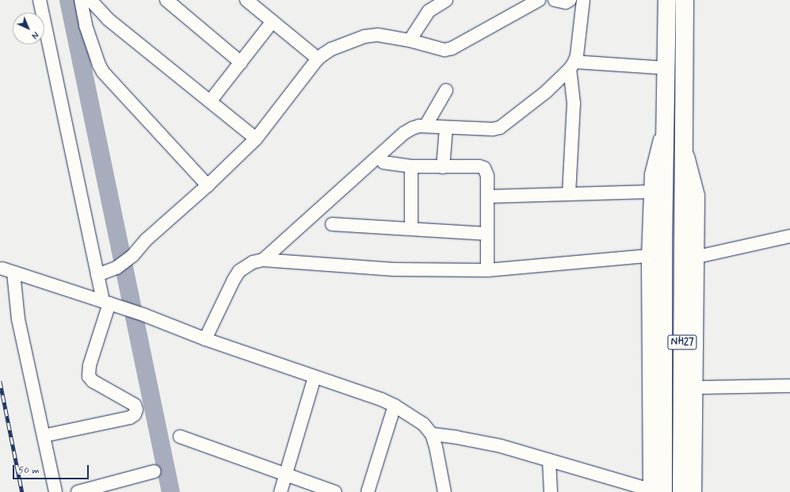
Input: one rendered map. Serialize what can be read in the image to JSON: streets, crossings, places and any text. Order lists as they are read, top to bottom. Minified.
{"streets":{"highway":["NH27"]},"scale_bar":"50 m","north":"bottom right"}
